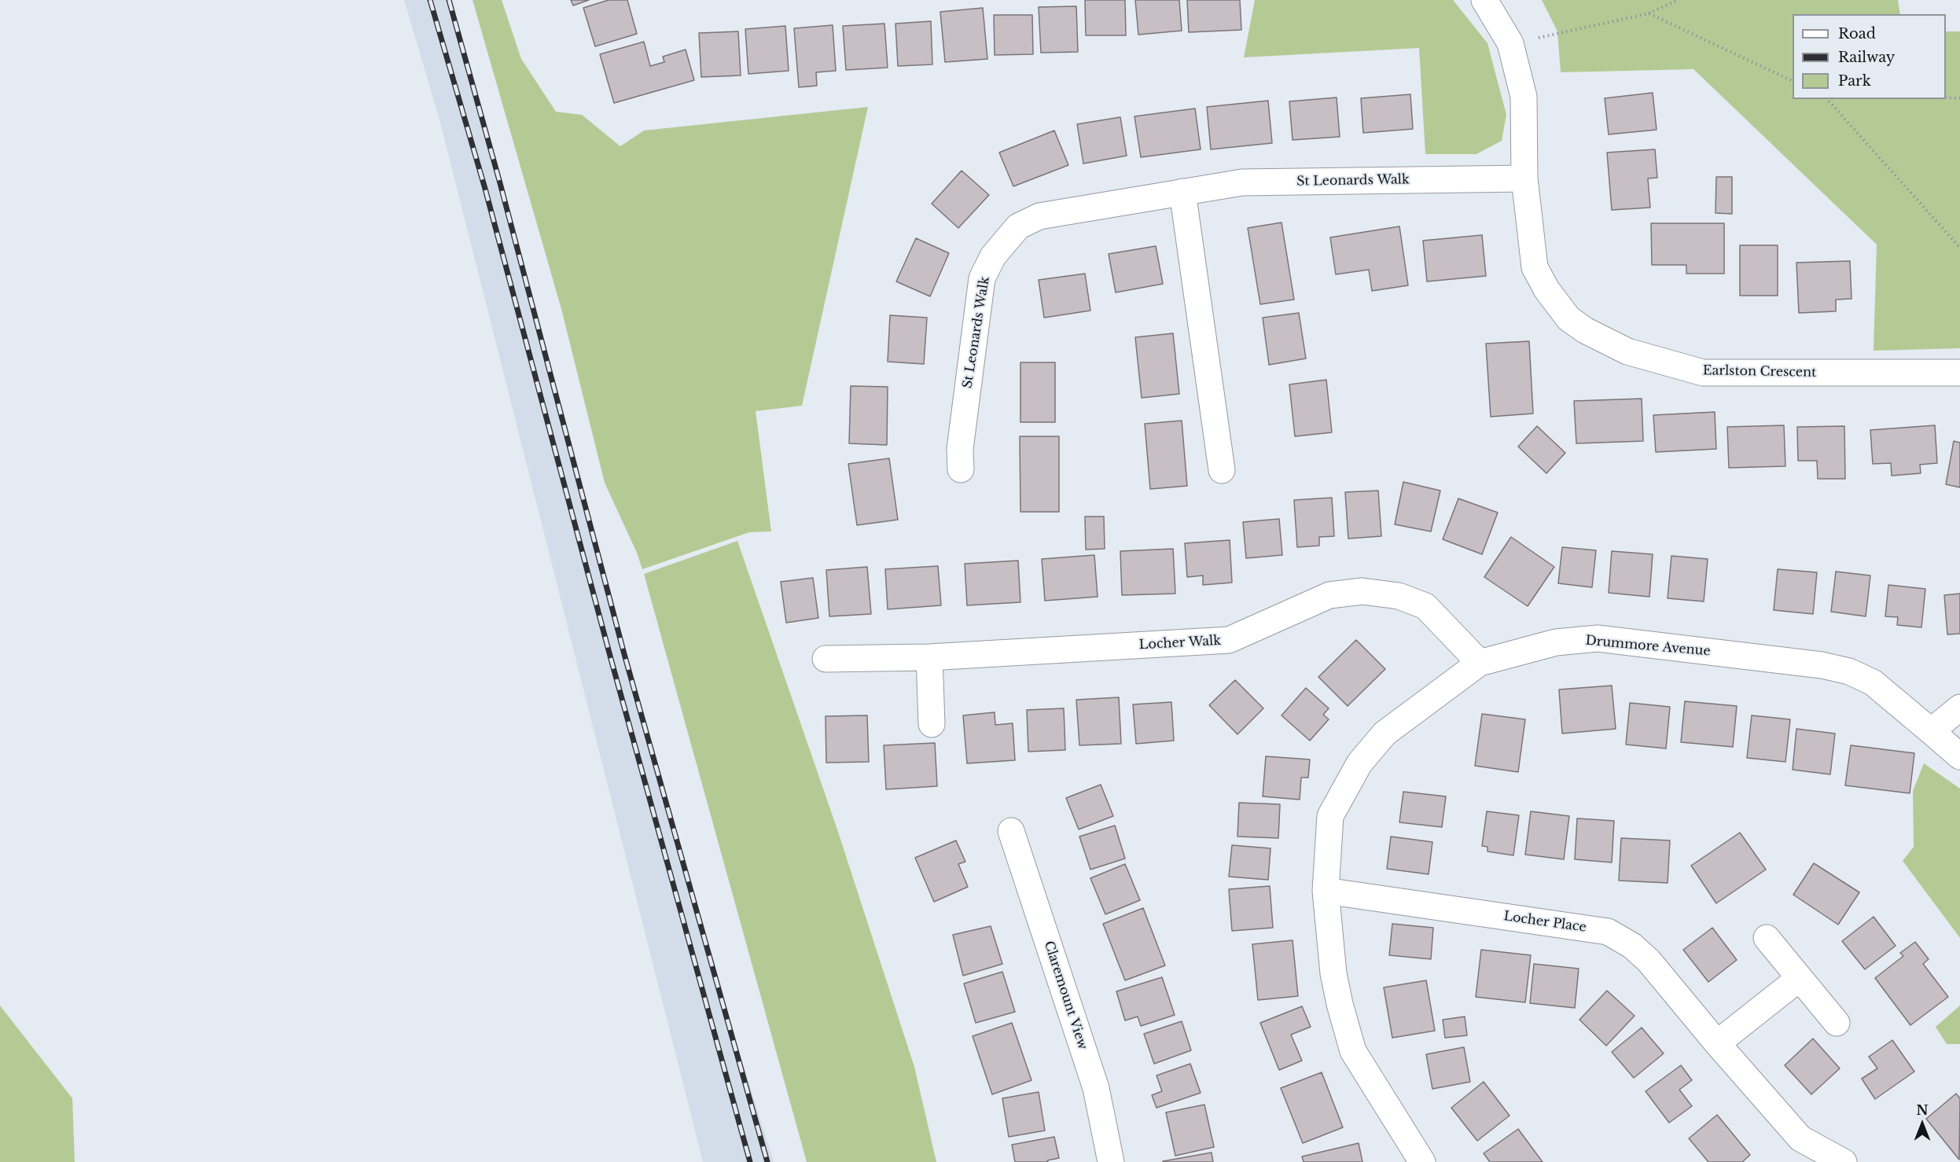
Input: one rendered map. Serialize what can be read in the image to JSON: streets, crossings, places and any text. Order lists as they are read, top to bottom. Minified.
{"streets":{"street":["St Leonards Walk","Earlston Crescent","Locher Walk","Drummore Avenue","Locher Place","Claremount View"]},"crossings":[["St Leonards Walk","Earlston Crescent"],["Locher Walk","Drummore Avenue"],["Drummore Avenue","Locher Place"]],"legend":["Road","Railway","Park"],"north":"top"}
